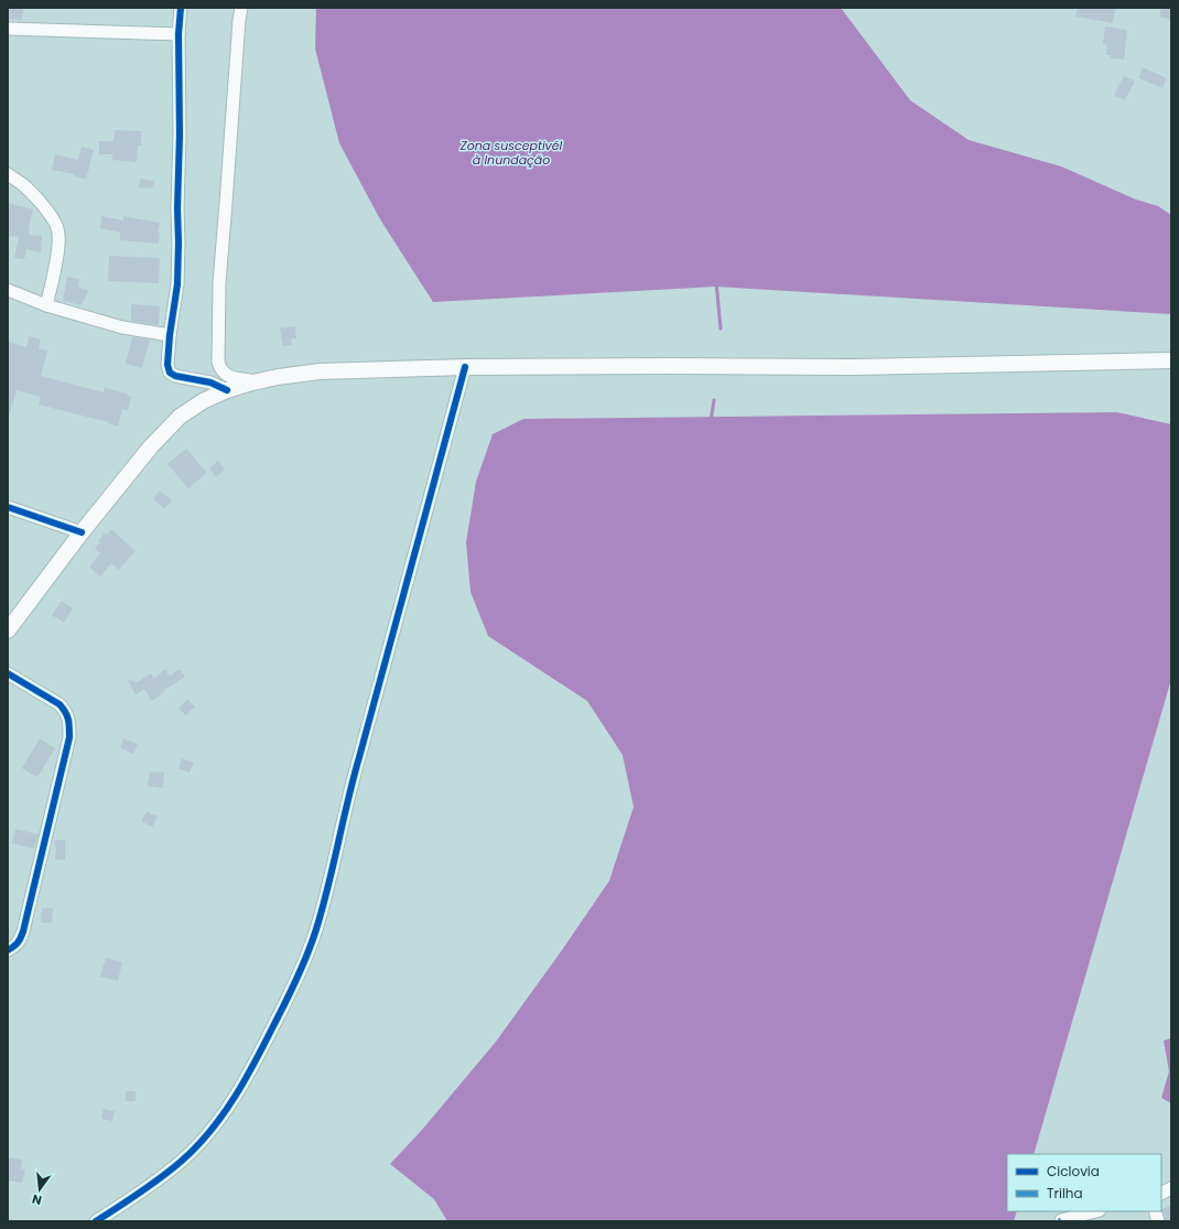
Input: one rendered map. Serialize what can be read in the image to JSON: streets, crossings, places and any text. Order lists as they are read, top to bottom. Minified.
{"water":["Zona susceptivél à Inundação"],"legend":["Ciclovia","Trilha"],"north":"bottom"}
